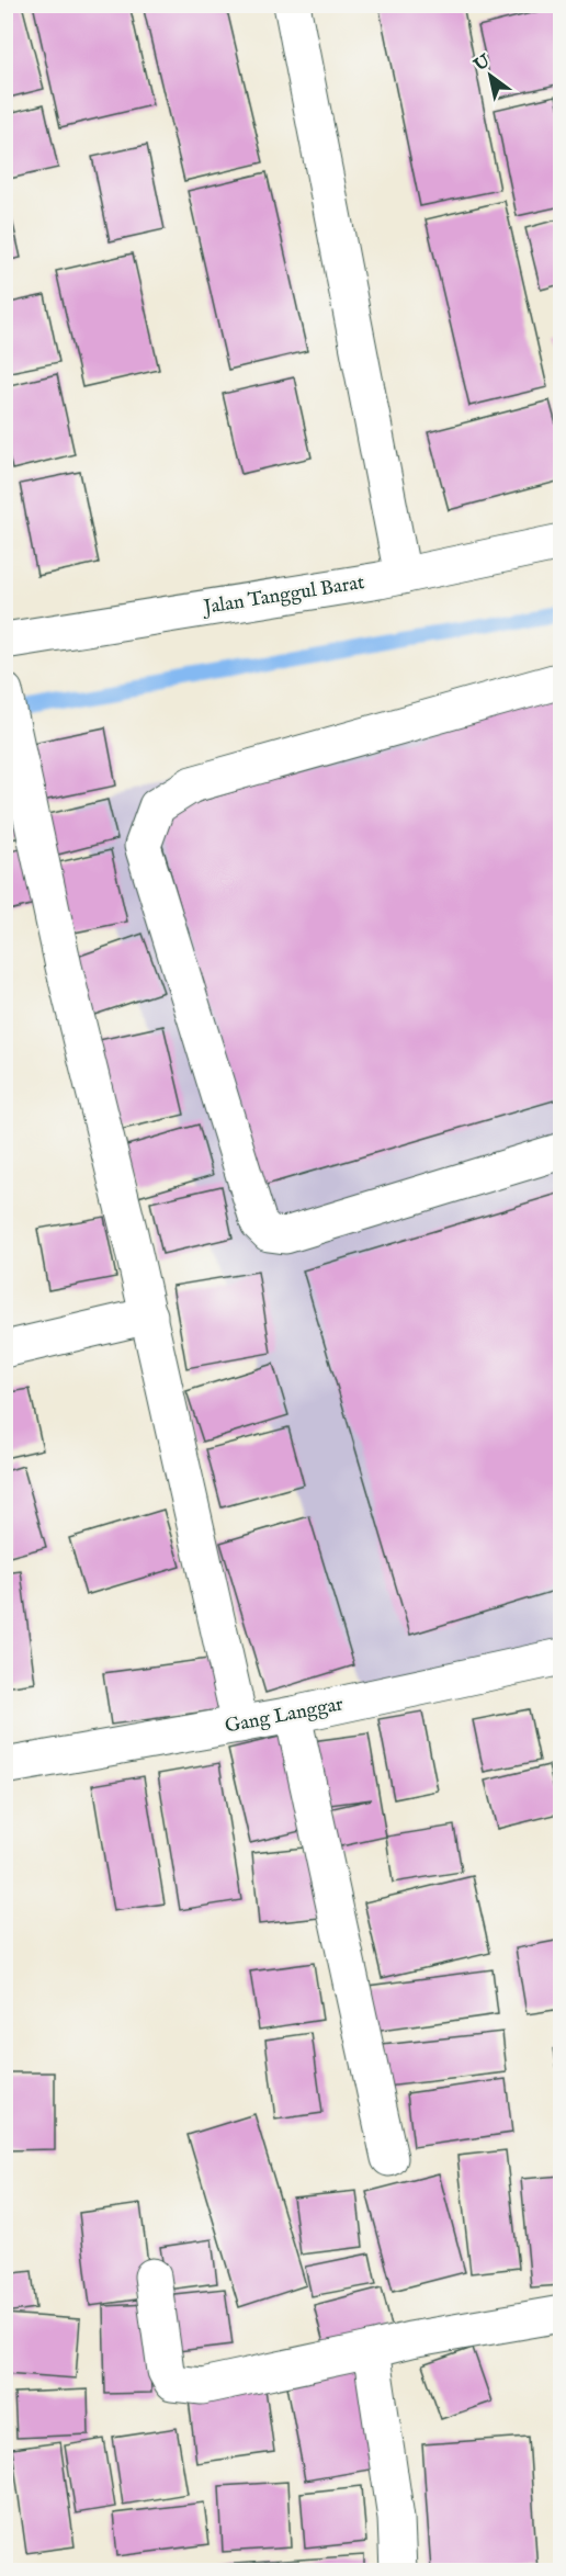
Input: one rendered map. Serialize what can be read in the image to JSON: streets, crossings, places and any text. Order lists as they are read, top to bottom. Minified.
{"streets":{"street":["Jalan Tanggul Barat","Gang Langgar"]},"north":"top left"}
